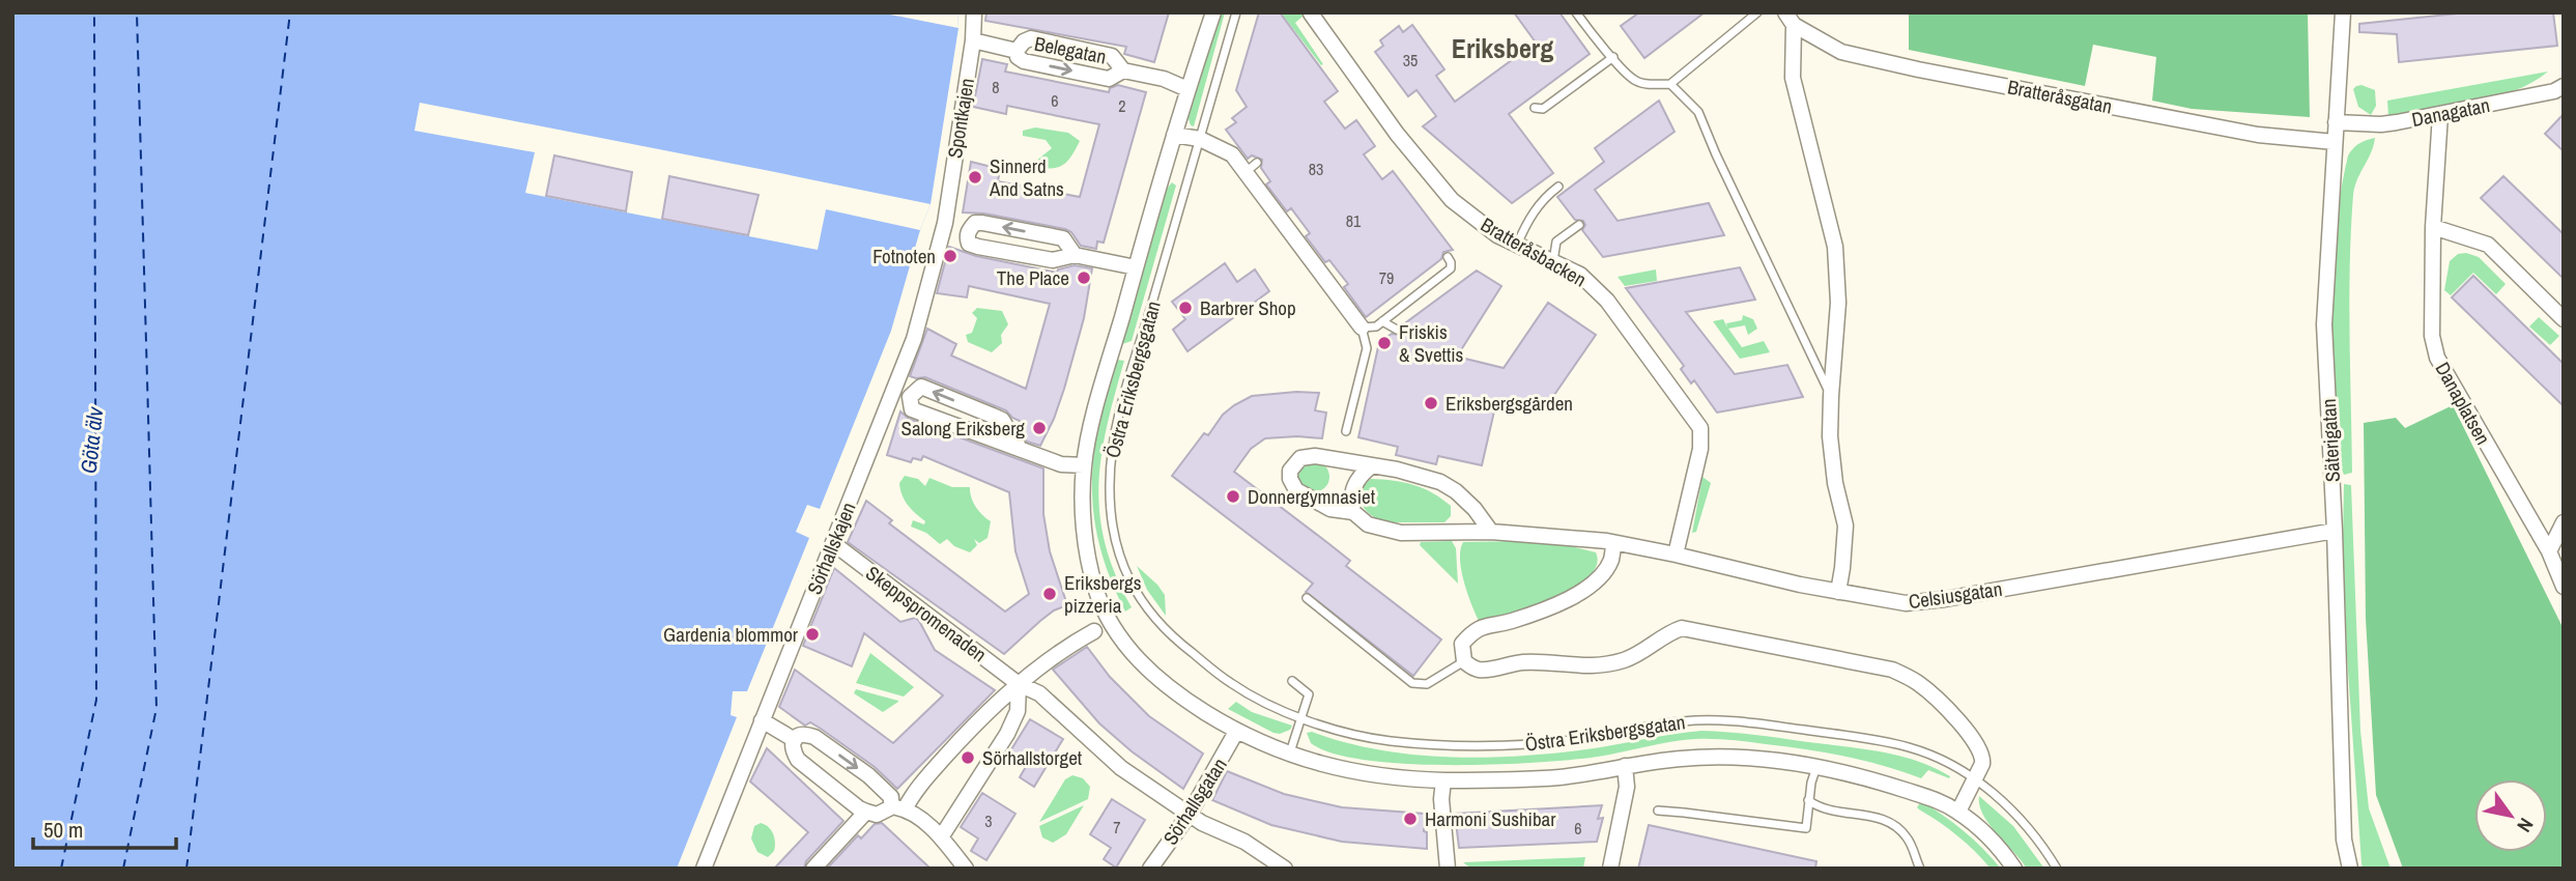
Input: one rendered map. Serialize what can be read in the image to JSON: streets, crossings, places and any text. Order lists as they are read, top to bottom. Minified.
{"streets":{"street":["Belegatan","Bratteråsgatan","Danagatan","Spontkajen","Bratteråsbacken","Östra Eriksbergsgatan","Danaplatsen","Säterigatan","Sörhallskajen","Celsiusgatan","Skeppspromenaden","Sörhallsgatan"]},"crossings":[["Belegatan","Spontkajen"],["Belegatan","Östra Eriksbergsgatan"],["Bratteråsgatan","Säterigatan"],["Bratteråsgatan","Celsiusgatan"],["Danagatan","Danaplatsen"],["Danagatan","Säterigatan"],["Spontkajen","Sörhallskajen"],["Bratteråsbacken","Celsiusgatan"],["Östra Eriksbergsgatan","Sörhallsgatan"],["Säterigatan","Celsiusgatan"],["Sörhallskajen","Skeppspromenaden"],["Skeppspromenaden","Sörhallsgatan"]],"districts":["Eriksberg"],"water":["Göta älv"],"places":["Sinnerd And Satns","Fotnoten","The Place","Barbrer Shop","Friskis & Svettis","Eriksbergsgården","Salong Eriksberg","Donnergymnasiet","Eriksbergs pizzeria","Gardenia blommor","Sörhallstorget","Harmoni Sushibar"],"house_numbers":["35","8","6","2","83","81","79","3","7","6"],"scale_bar":"50 m","north":"bottom right"}
